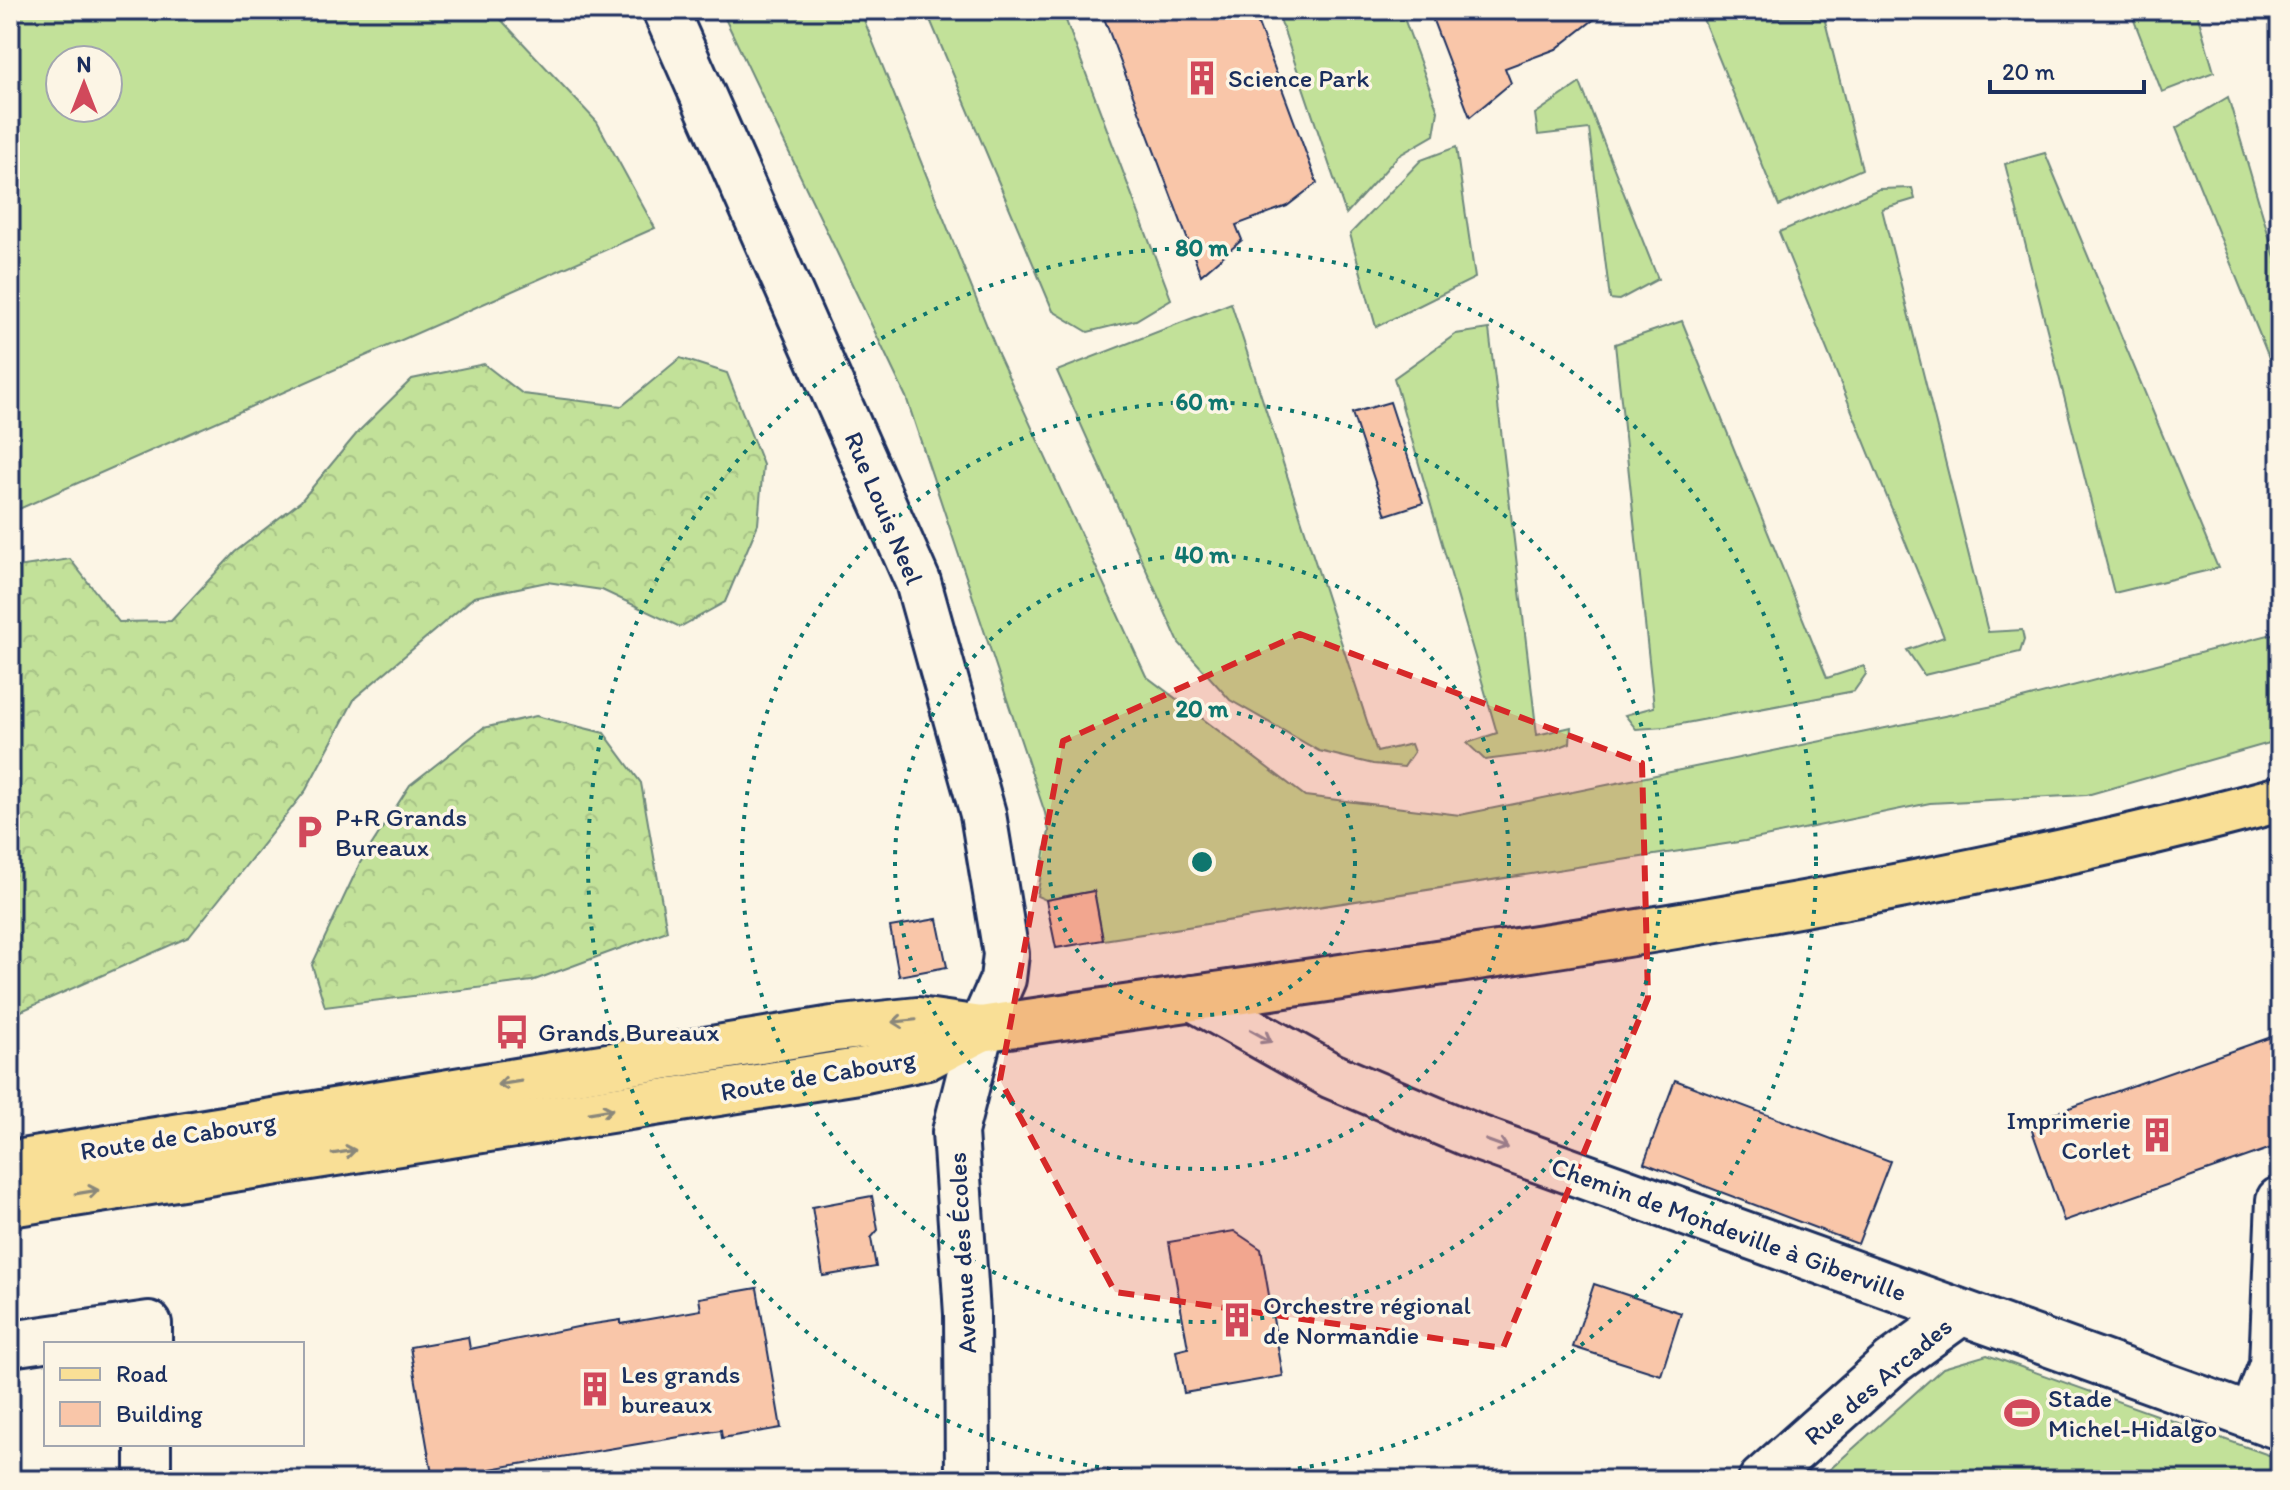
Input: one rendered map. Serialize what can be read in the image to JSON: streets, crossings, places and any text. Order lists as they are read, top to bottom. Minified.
{"streets":{"main road":["Route de Cabourg"],"street":["Rue Louis Neel","Chemin de Mondeville à Giberville","Avenue des Écoles","Rue des Arcades"]},"crossings":[["Rue Louis Neel","Route de Cabourg"],["Rue Louis Neel","Avenue des Écoles"],["Route de Cabourg","Avenue des Écoles"],["Chemin de Mondeville à Giberville","Rue des Arcades"]],"one_way":["Chemin de Mondeville à Giberville"],"places":{"building":["Science Park","Imprimerie Corlet","Orchestre régional de Normandie","Les grands bureaux"],"parking":["P+R Grands Bureaux"],"bus stop":["Grands Bureaux"],"sports":["Stade Michel-Hidalgo"]},"legend":["Road","Building"],"scale_bar":"20 m","north":"top","rings":["80 m","60 m","40 m","20 m"]}
